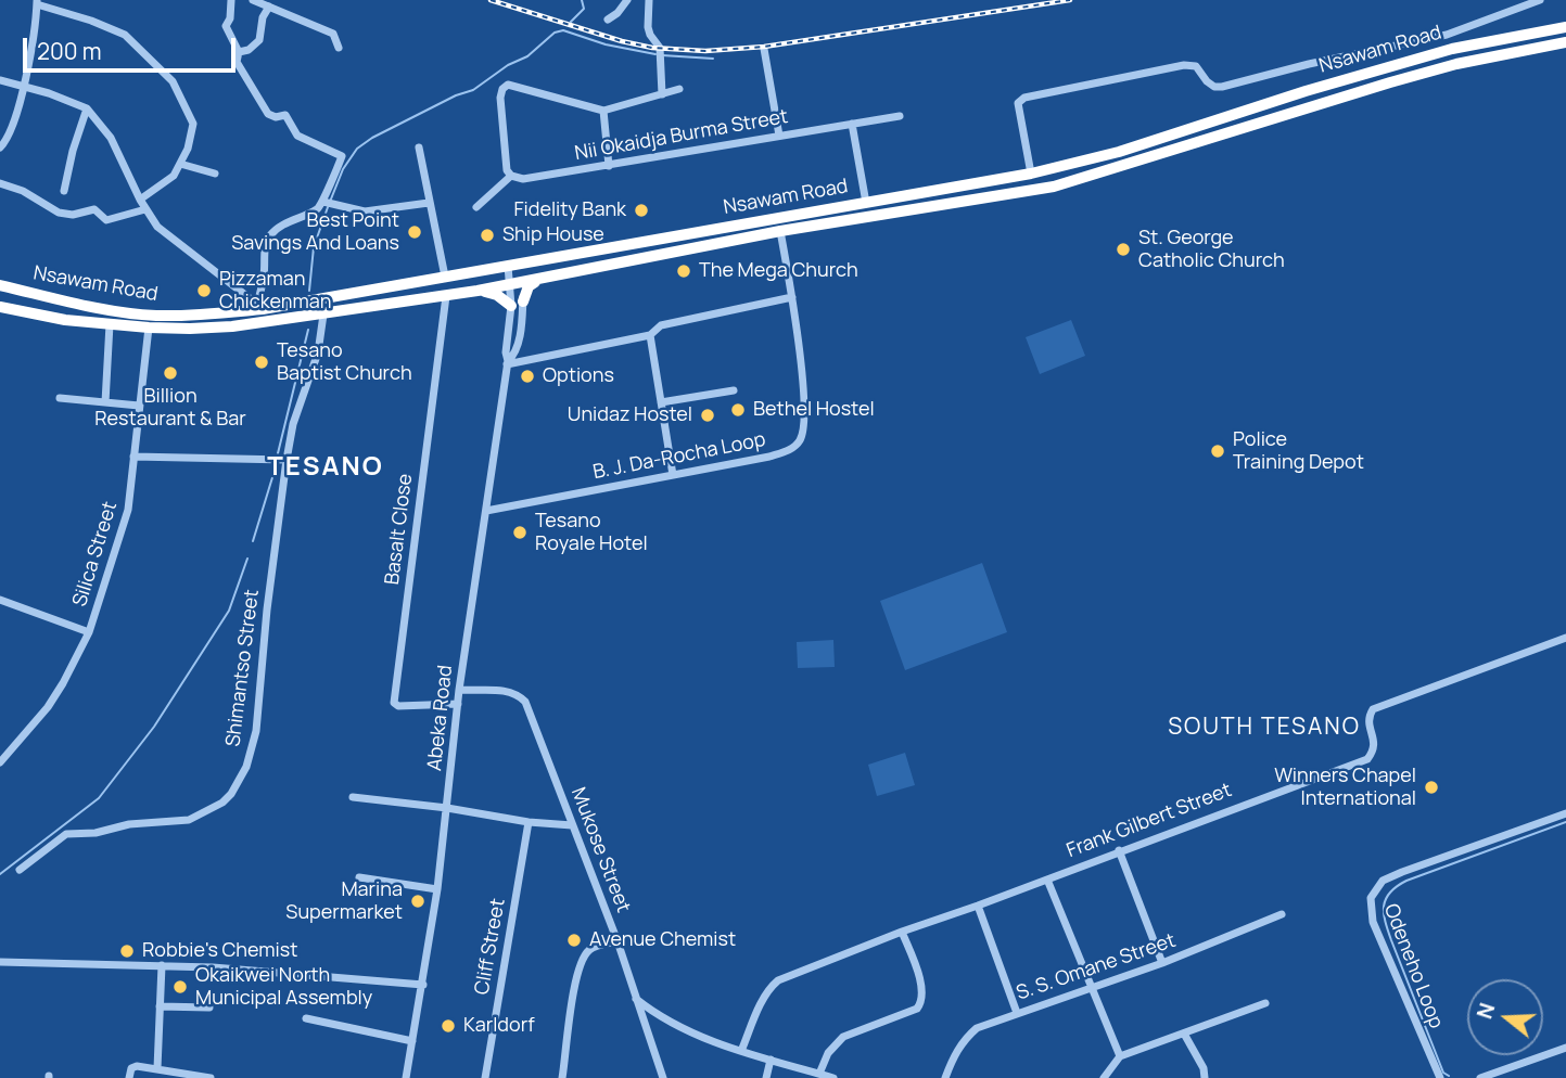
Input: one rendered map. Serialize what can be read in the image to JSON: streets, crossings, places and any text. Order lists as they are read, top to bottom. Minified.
{"streets":{"highway":["Nsawam Road"],"street":["Nii Okaidja Burma Street","B. J. Da-Rocha Loop","Basalt Close","Silica Street","Shimantso Street","Abeka Road","Frank Gilbert Street","Mukose Street","Cliff Street","Odeneho Loop","S. S. Omane Street"]},"crossings":[["Nsawam Road","B. J. Da-Rocha Loop"],["Nsawam Road","Basalt Close"],["Nsawam Road","Silica Street"],["Nsawam Road","Shimantso Street"],["Nsawam Road","Abeka Road"],["B. J. Da-Rocha Loop","Abeka Road"],["Basalt Close","Abeka Road"],["Abeka Road","Mukose Street"]],"districts":["TESANO","SOUTH TESANO"],"places":["Fidelity Bank","Best Point Savings And Loans","Ship House","St. George Catholic Church","The Mega Church","Pizzaman Chickenman","Tesano Baptist Church","Billion Restaurant & Bar","Options","Bethel Hostel","Unidaz Hostel","Police Training Depot","Tesano Royale Hotel","Winners Chapel International","Marina Supermarket","Avenue Chemist","Robbie's Chemist","Okaikwei North Municipal Assembly","Karldorf"],"scale_bar":"200 m","north":"left"}
